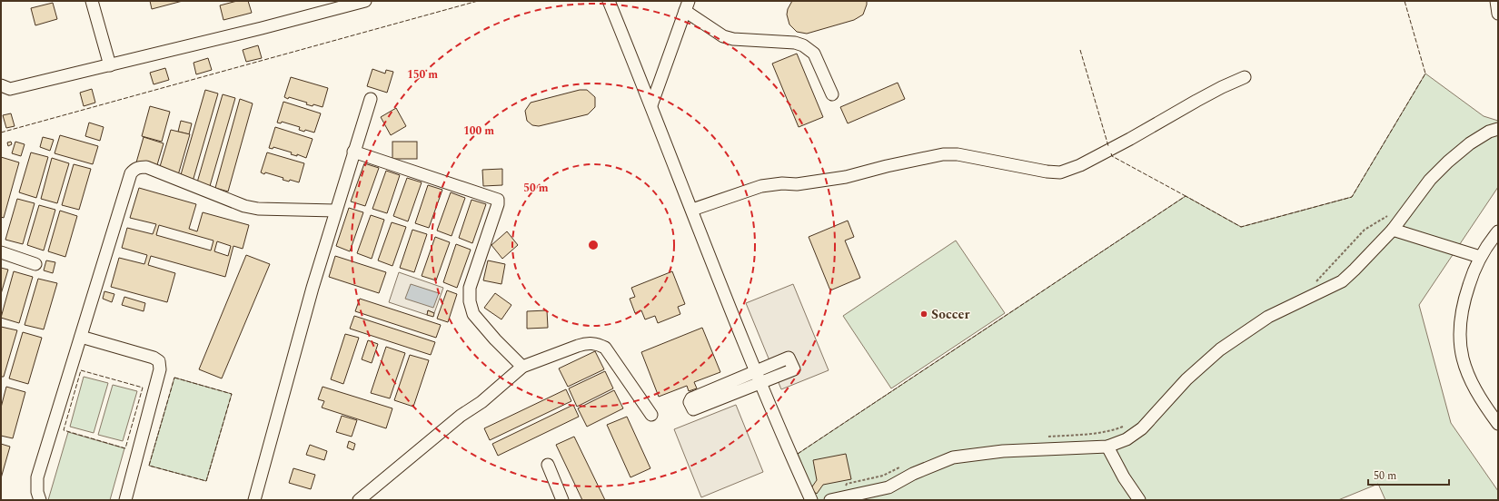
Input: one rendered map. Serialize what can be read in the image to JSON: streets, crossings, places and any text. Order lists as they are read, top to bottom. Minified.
{"places":["Soccer"],"scale_bar":"50 m","rings":["150 m","100 m","50 m"]}
